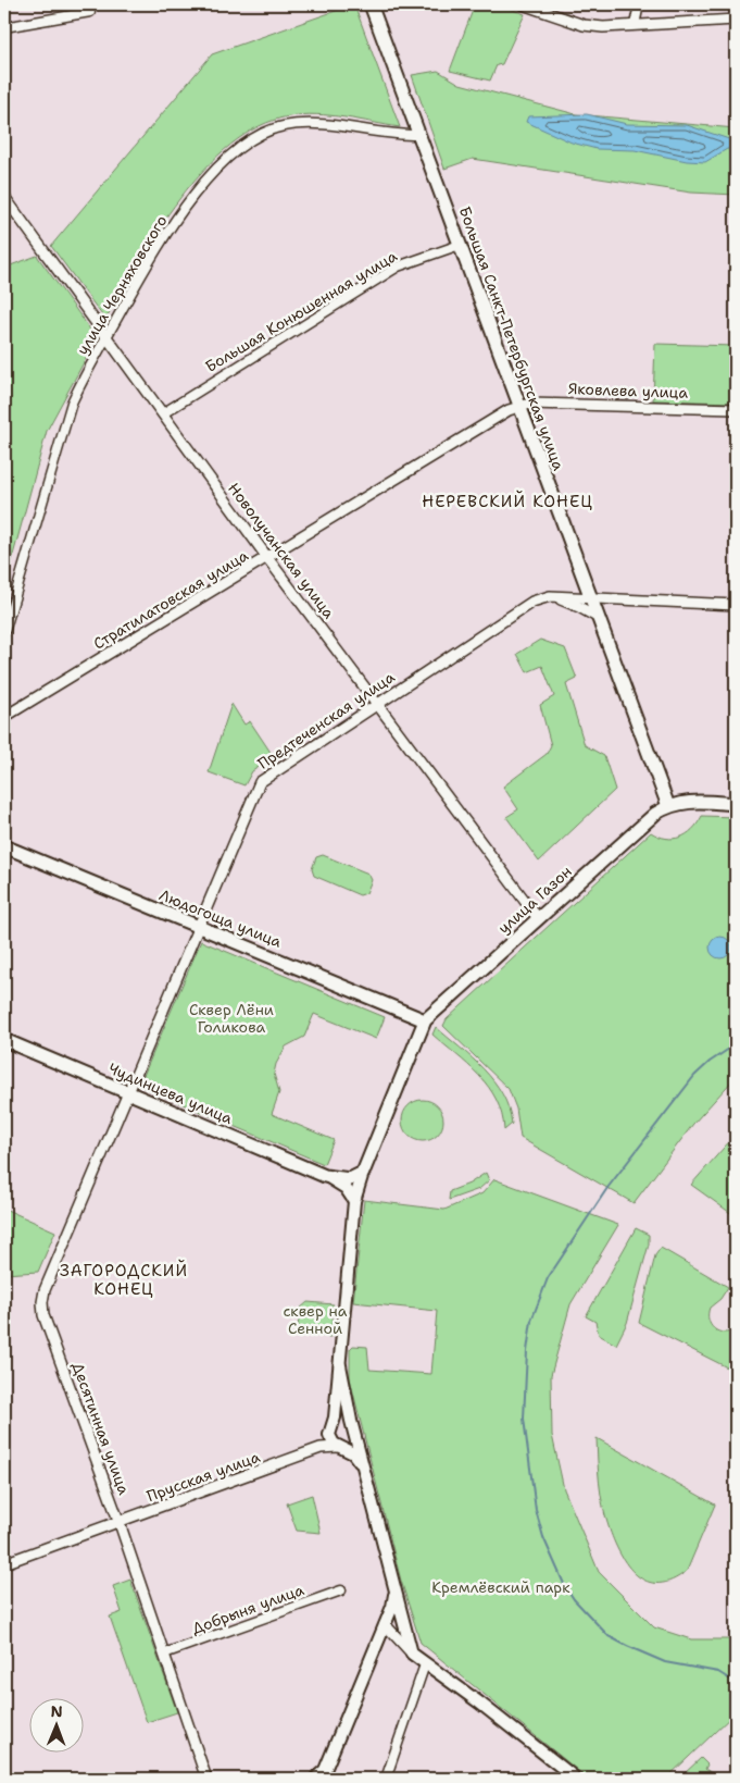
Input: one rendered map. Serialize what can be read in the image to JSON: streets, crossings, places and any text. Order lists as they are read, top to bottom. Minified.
{"streets":{"main road":["Большая Санкт-Петербургская улица","улица Газон","Людогоща улица","Чудинцева улица"],"street":["улица Черняховского","Большая Конюшенная улица","Яковлева улица","Новолучанская улица","Стратилатовская улица","Предтеченская улица","Десятинная улица","Прусская улица","Добрыня улица"]},"crossings":[["улица Черняховского","Большая Санкт-Петербургская улица"],["улица Черняховского","Новолучанская улица"],["Большая Конюшенная улица","Большая Санкт-Петербургская улица"],["Большая Конюшенная улица","Новолучанская улица"],["Большая Санкт-Петербургская улица","Яковлева улица"],["Большая Санкт-Петербургская улица","Стратилатовская улица"],["Большая Санкт-Петербургская улица","Предтеченская улица"],["Большая Санкт-Петербургская улица","улица Газон"],["Яковлева улица","Стратилатовская улица"],["Новолучанская улица","Стратилатовская улица"],["Новолучанская улица","Предтеченская улица"],["Новолучанская улица","улица Газон"],["Предтеченская улица","Людогоща улица"],["Предтеченская улица","Чудинцева улица"],["Предтеченская улица","Десятинная улица"],["улица Газон","Людогоща улица"],["Чудинцева улица","Десятинная улица"],["Десятинная улица","Прусская улица"],["Десятинная улица","Добрыня улица"]],"districts":["НЕРЕВСКИЙ КОНЕЦ","ЗАГОРОДСКИЙ КОНЕЦ"],"parks":["Сквер Лёни Голикова","сквер на Сенной","Кремлёвский парк"],"north":"top"}
